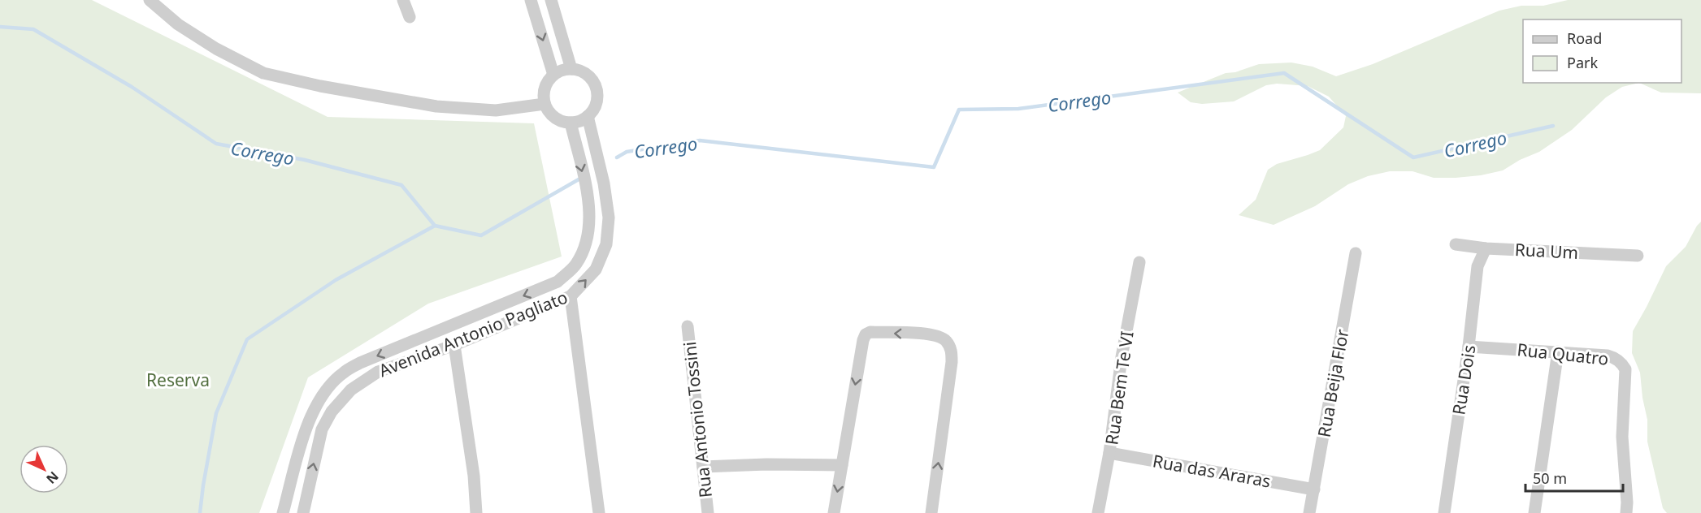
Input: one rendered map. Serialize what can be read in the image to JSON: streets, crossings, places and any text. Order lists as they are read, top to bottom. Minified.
{"streets":{"street":["Rua Um","Avenida Antonio Pagliato","Rua Quatro","Rua Dois","Rua Beija Flor","Rua Bem Te VI","Rua Antonio Tossini","Rua das Araras"]},"crossings":[["Rua Um","Rua Dois"],["Rua Quatro","Rua Dois"],["Rua Beija Flor","Rua das Araras"],["Rua Bem Te VI","Rua das Araras"]],"water":["Corrego"],"parks":["Reserva"],"legend":["Road","Park"],"scale_bar":"50 m","north":"bottom right"}
